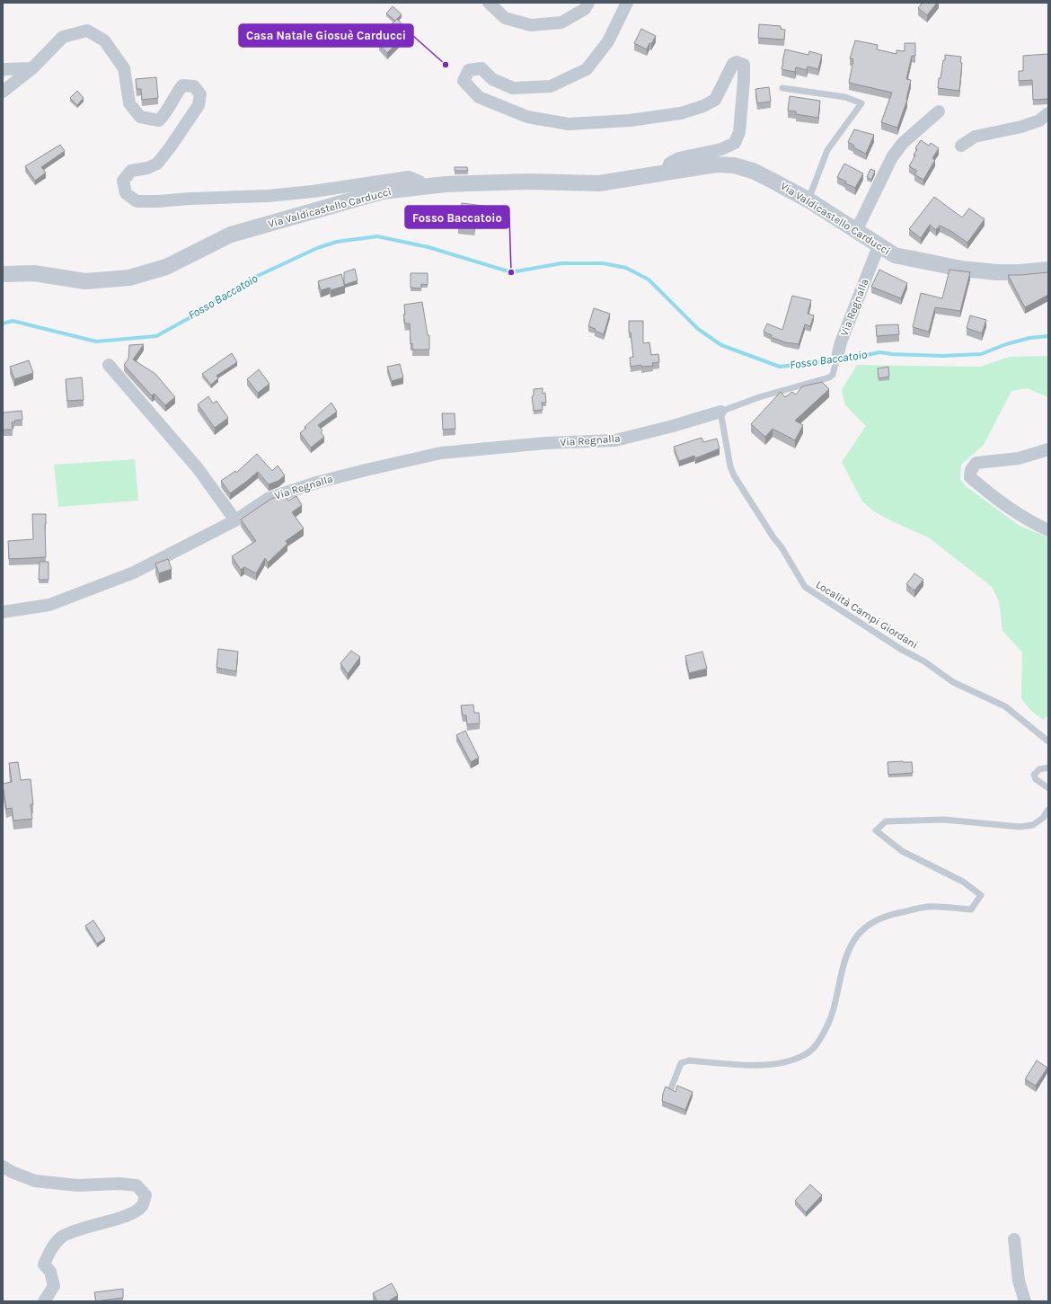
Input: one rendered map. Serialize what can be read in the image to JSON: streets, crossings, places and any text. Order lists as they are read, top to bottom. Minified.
{"streets":{"street":["Via Valdicastello Carducci","Via Regnalla"],"lane":["Località Campi Giordani"]},"crossings":[["Via Valdicastello Carducci","Via Regnalla"],["Via Regnalla","Località Campi Giordani"]],"water":["Fosso Baccatoio"],"places":["Casa Natale Giosuè Carducci","Fosso Baccatoio"]}
